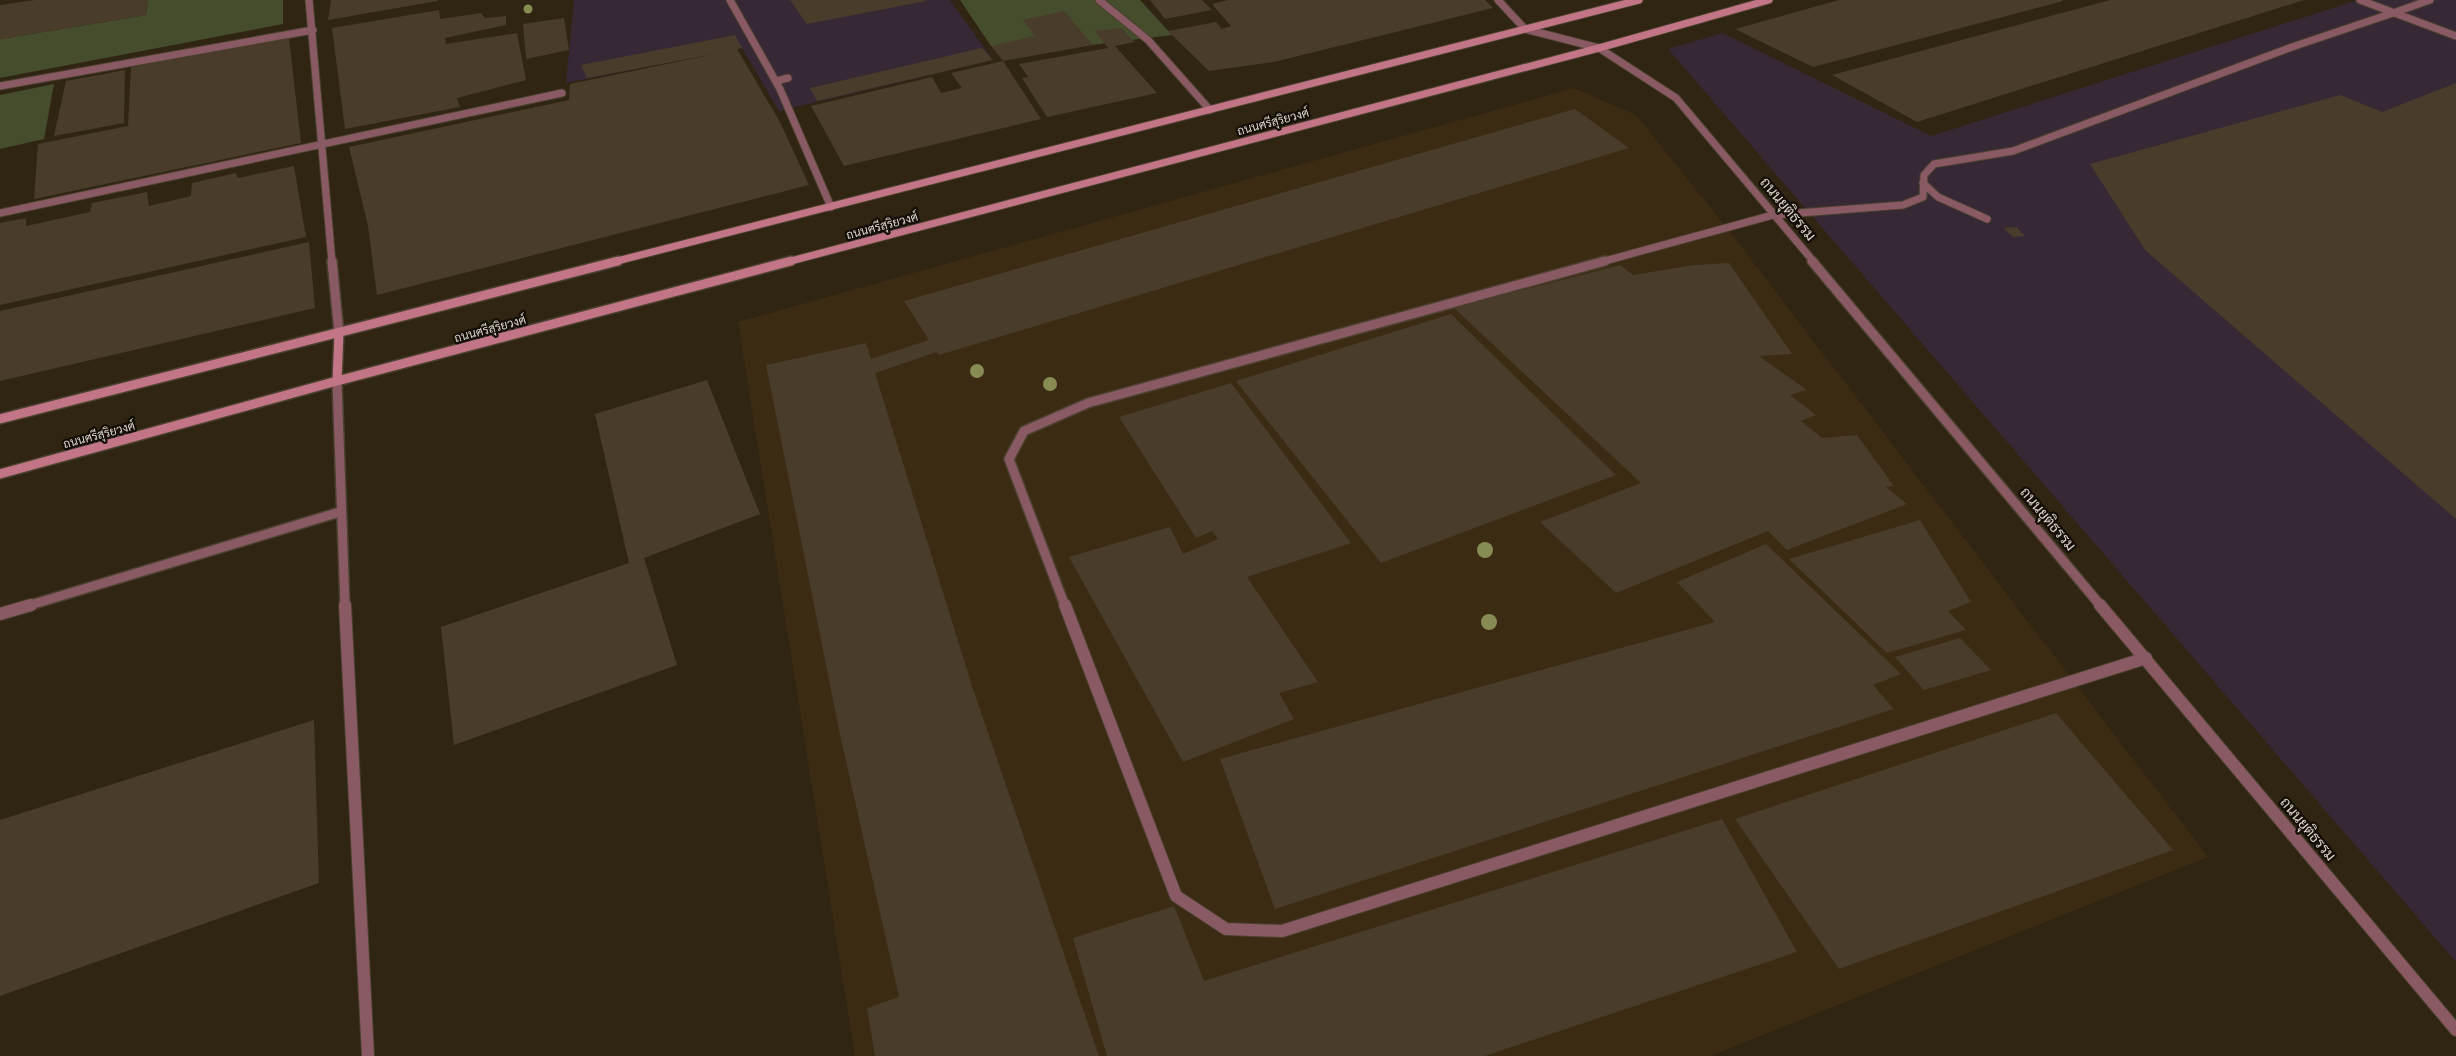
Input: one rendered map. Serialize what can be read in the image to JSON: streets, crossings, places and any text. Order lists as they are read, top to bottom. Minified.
{"streets":{"main road":["ถนนศรีสุริยวงศ์"],"street":["ถนนยุติธรรม"]},"crossings":[["ถนนศรีสุริยวงศ์","ถนนยุติธรรม"]]}
